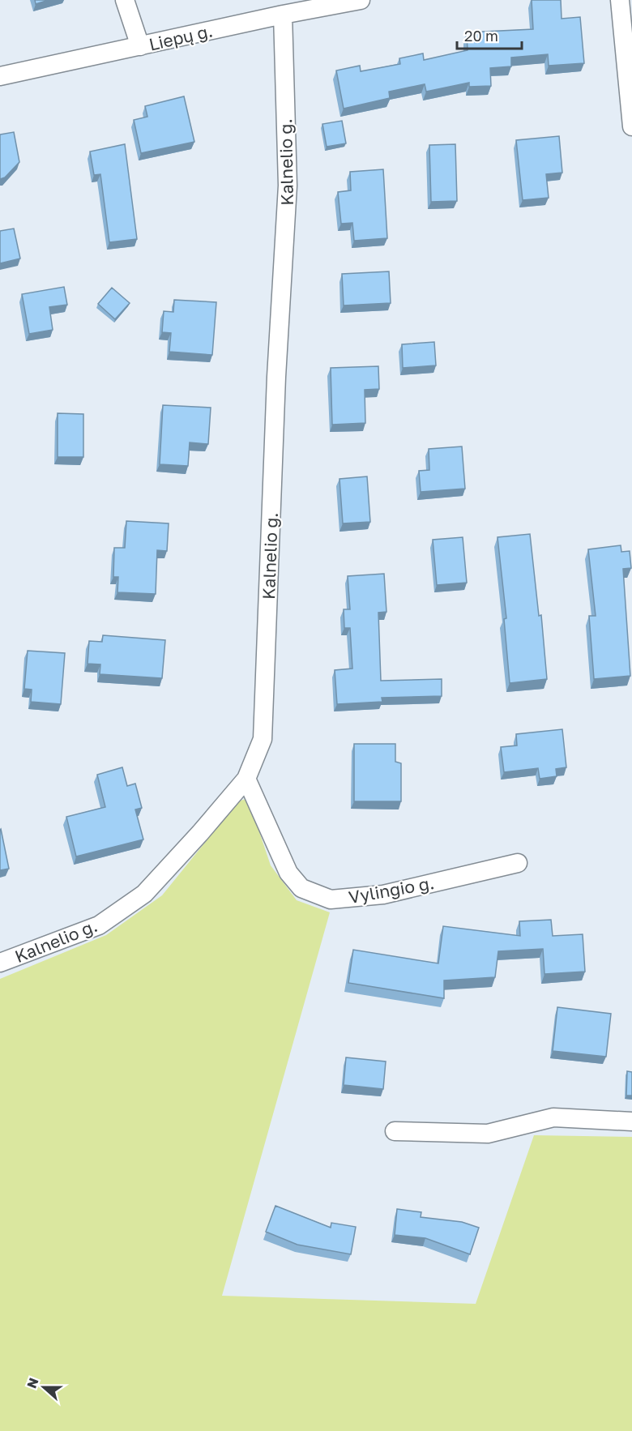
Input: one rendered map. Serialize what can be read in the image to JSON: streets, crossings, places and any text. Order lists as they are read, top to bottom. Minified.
{"streets":{"street":["Liepų g.","Kalnelio g.","Vylingio g."]},"crossings":[["Liepų g.","Kalnelio g."],["Kalnelio g.","Vylingio g."]],"scale_bar":"20 m","north":"left"}
